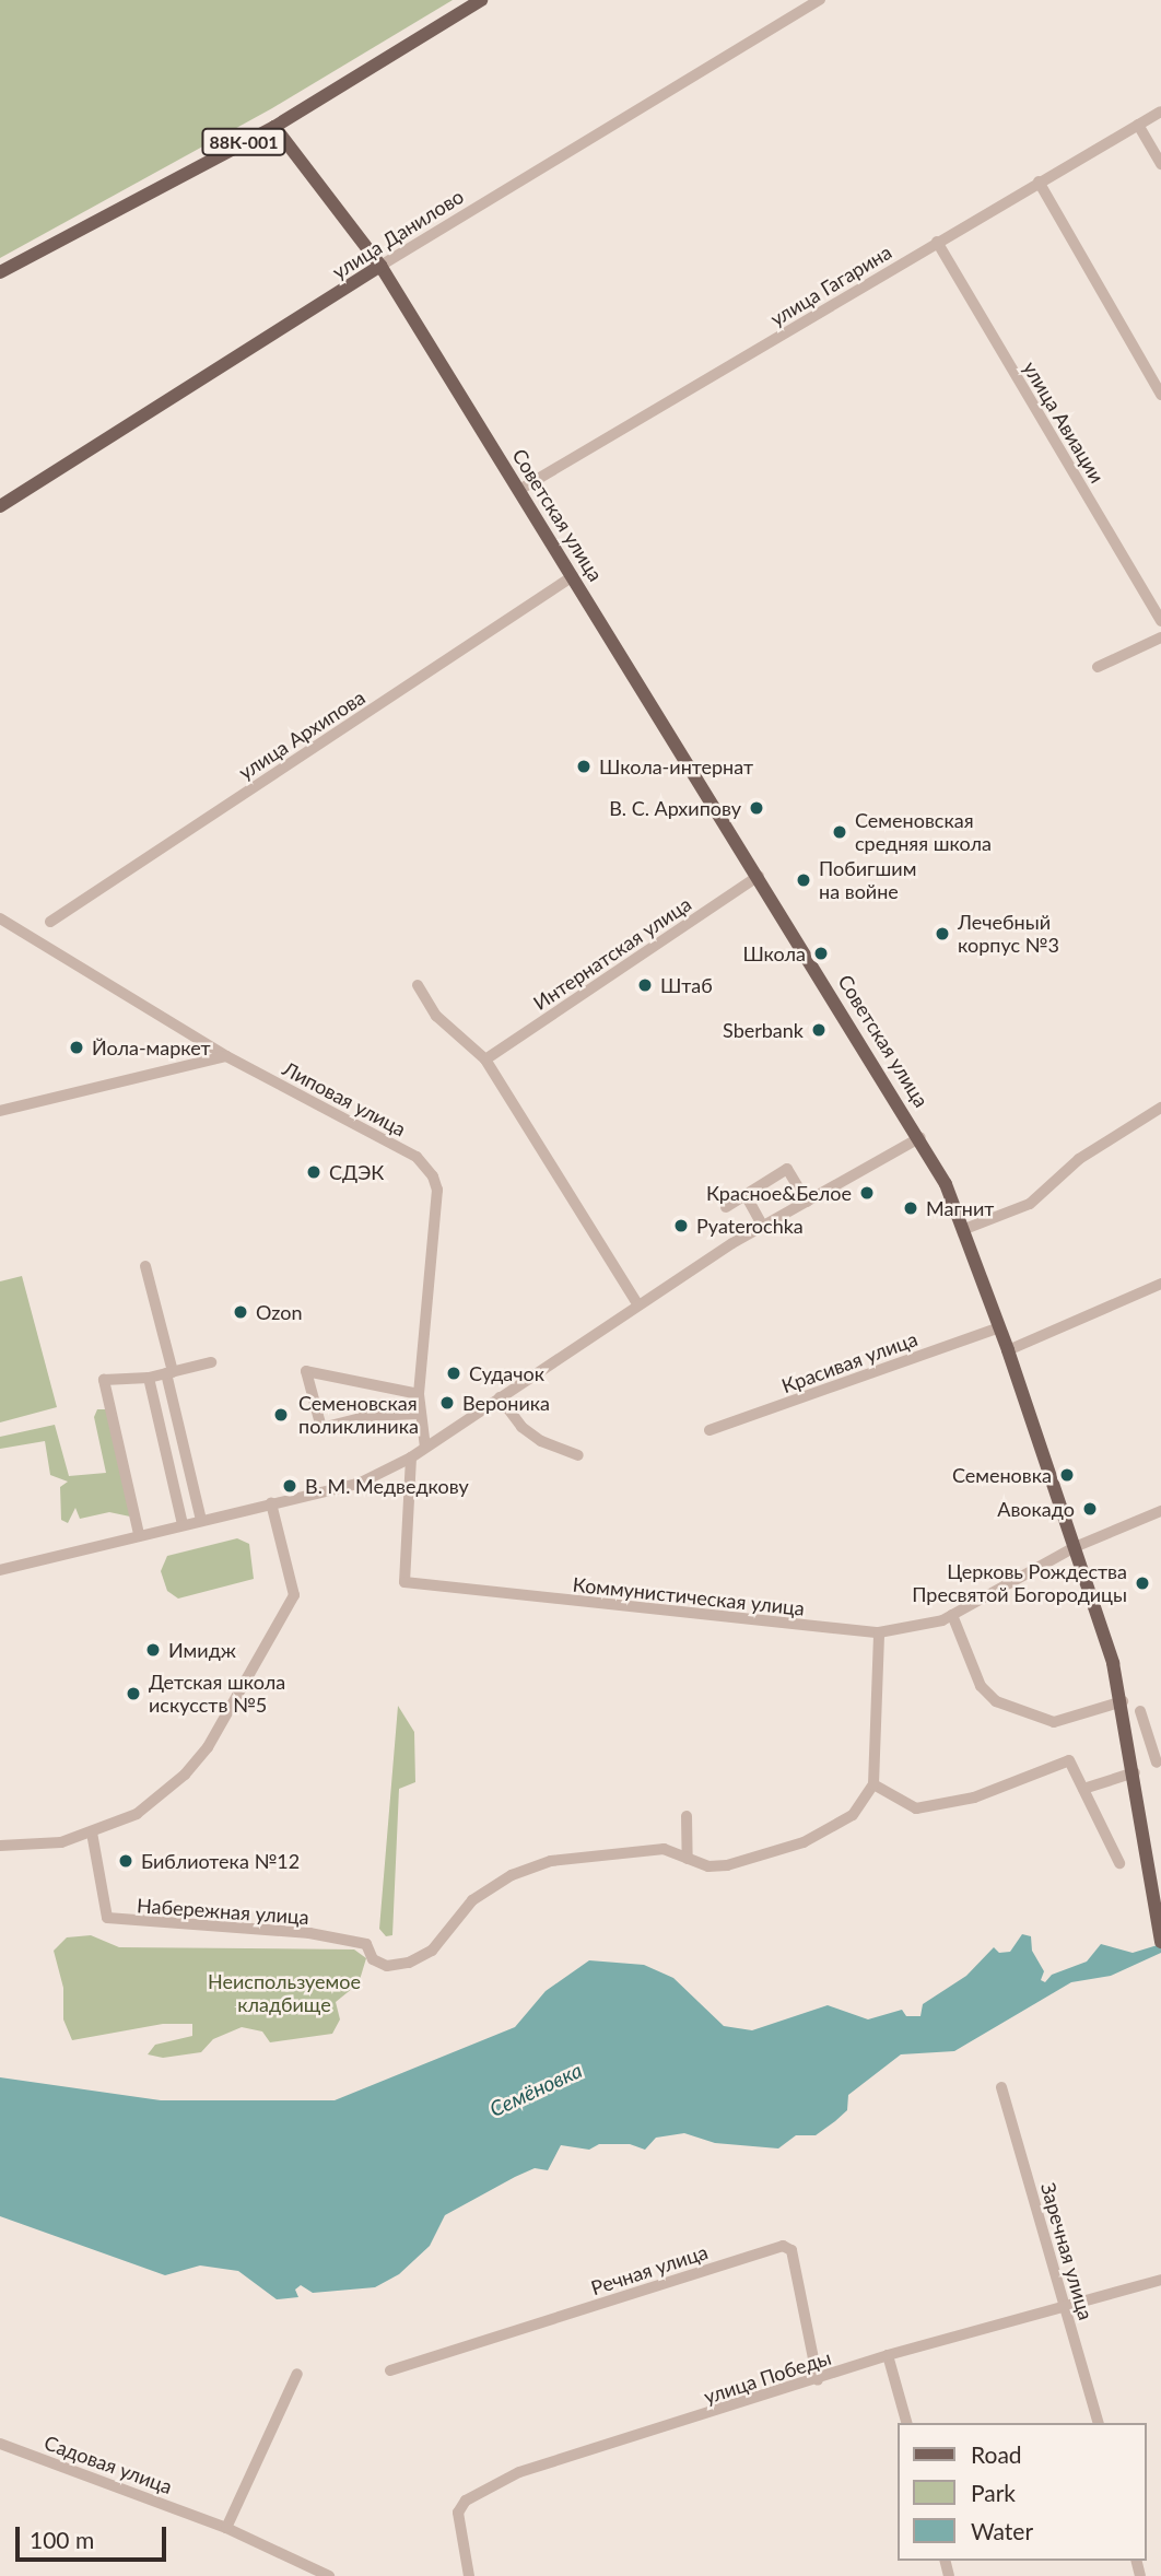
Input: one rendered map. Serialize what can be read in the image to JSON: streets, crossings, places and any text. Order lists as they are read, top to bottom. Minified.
{"streets":{"main road":["88К-001","улица Данилово","Советская улица"],"street":["улица Гагарина","улица Авиации","улица Архипова","Интернатская улица","Липовая улица","Красивая улица","Коммунистическая улица","Набережная улица","Заречная улица","Речная улица","улица Победы","Садовая улица"]},"crossings":[["88К-001","Советская улица"],["улица Данилово","Советская улица"],["улица Гагарина","улица Авиации"],["улица Гагарина","Советская улица"],["Советская улица","улица Архипова"],["Советская улица","Интернатская улица"],["Советская улица","Красивая улица"],["Советская улица","Коммунистическая улица"],["Заречная улица","улица Победы"],["Речная улица","улица Победы"]],"water":["Семёновка"],"parks":["Неиспользуемое кладбище"],"places":["Школа-интернат","В. С. Архипову","Семеновская средняя школа","Побигшим на войне","Лечебный корпус №3","Школа","Штаб","Sberbank","Йола-маркет","СДЭК","Красное&Белое","Магнит","Pyaterochka","Ozon","Судачок","Вероника","Семеновская поликлиника","Семеновка","В. М. Медведкову","Авокадо","Церковь Рождества Пресвятой Богородицы","Имидж","Детская школа искусств №5","Библиотека №12"],"legend":["Road","Park","Water"],"scale_bar":"100 m"}
